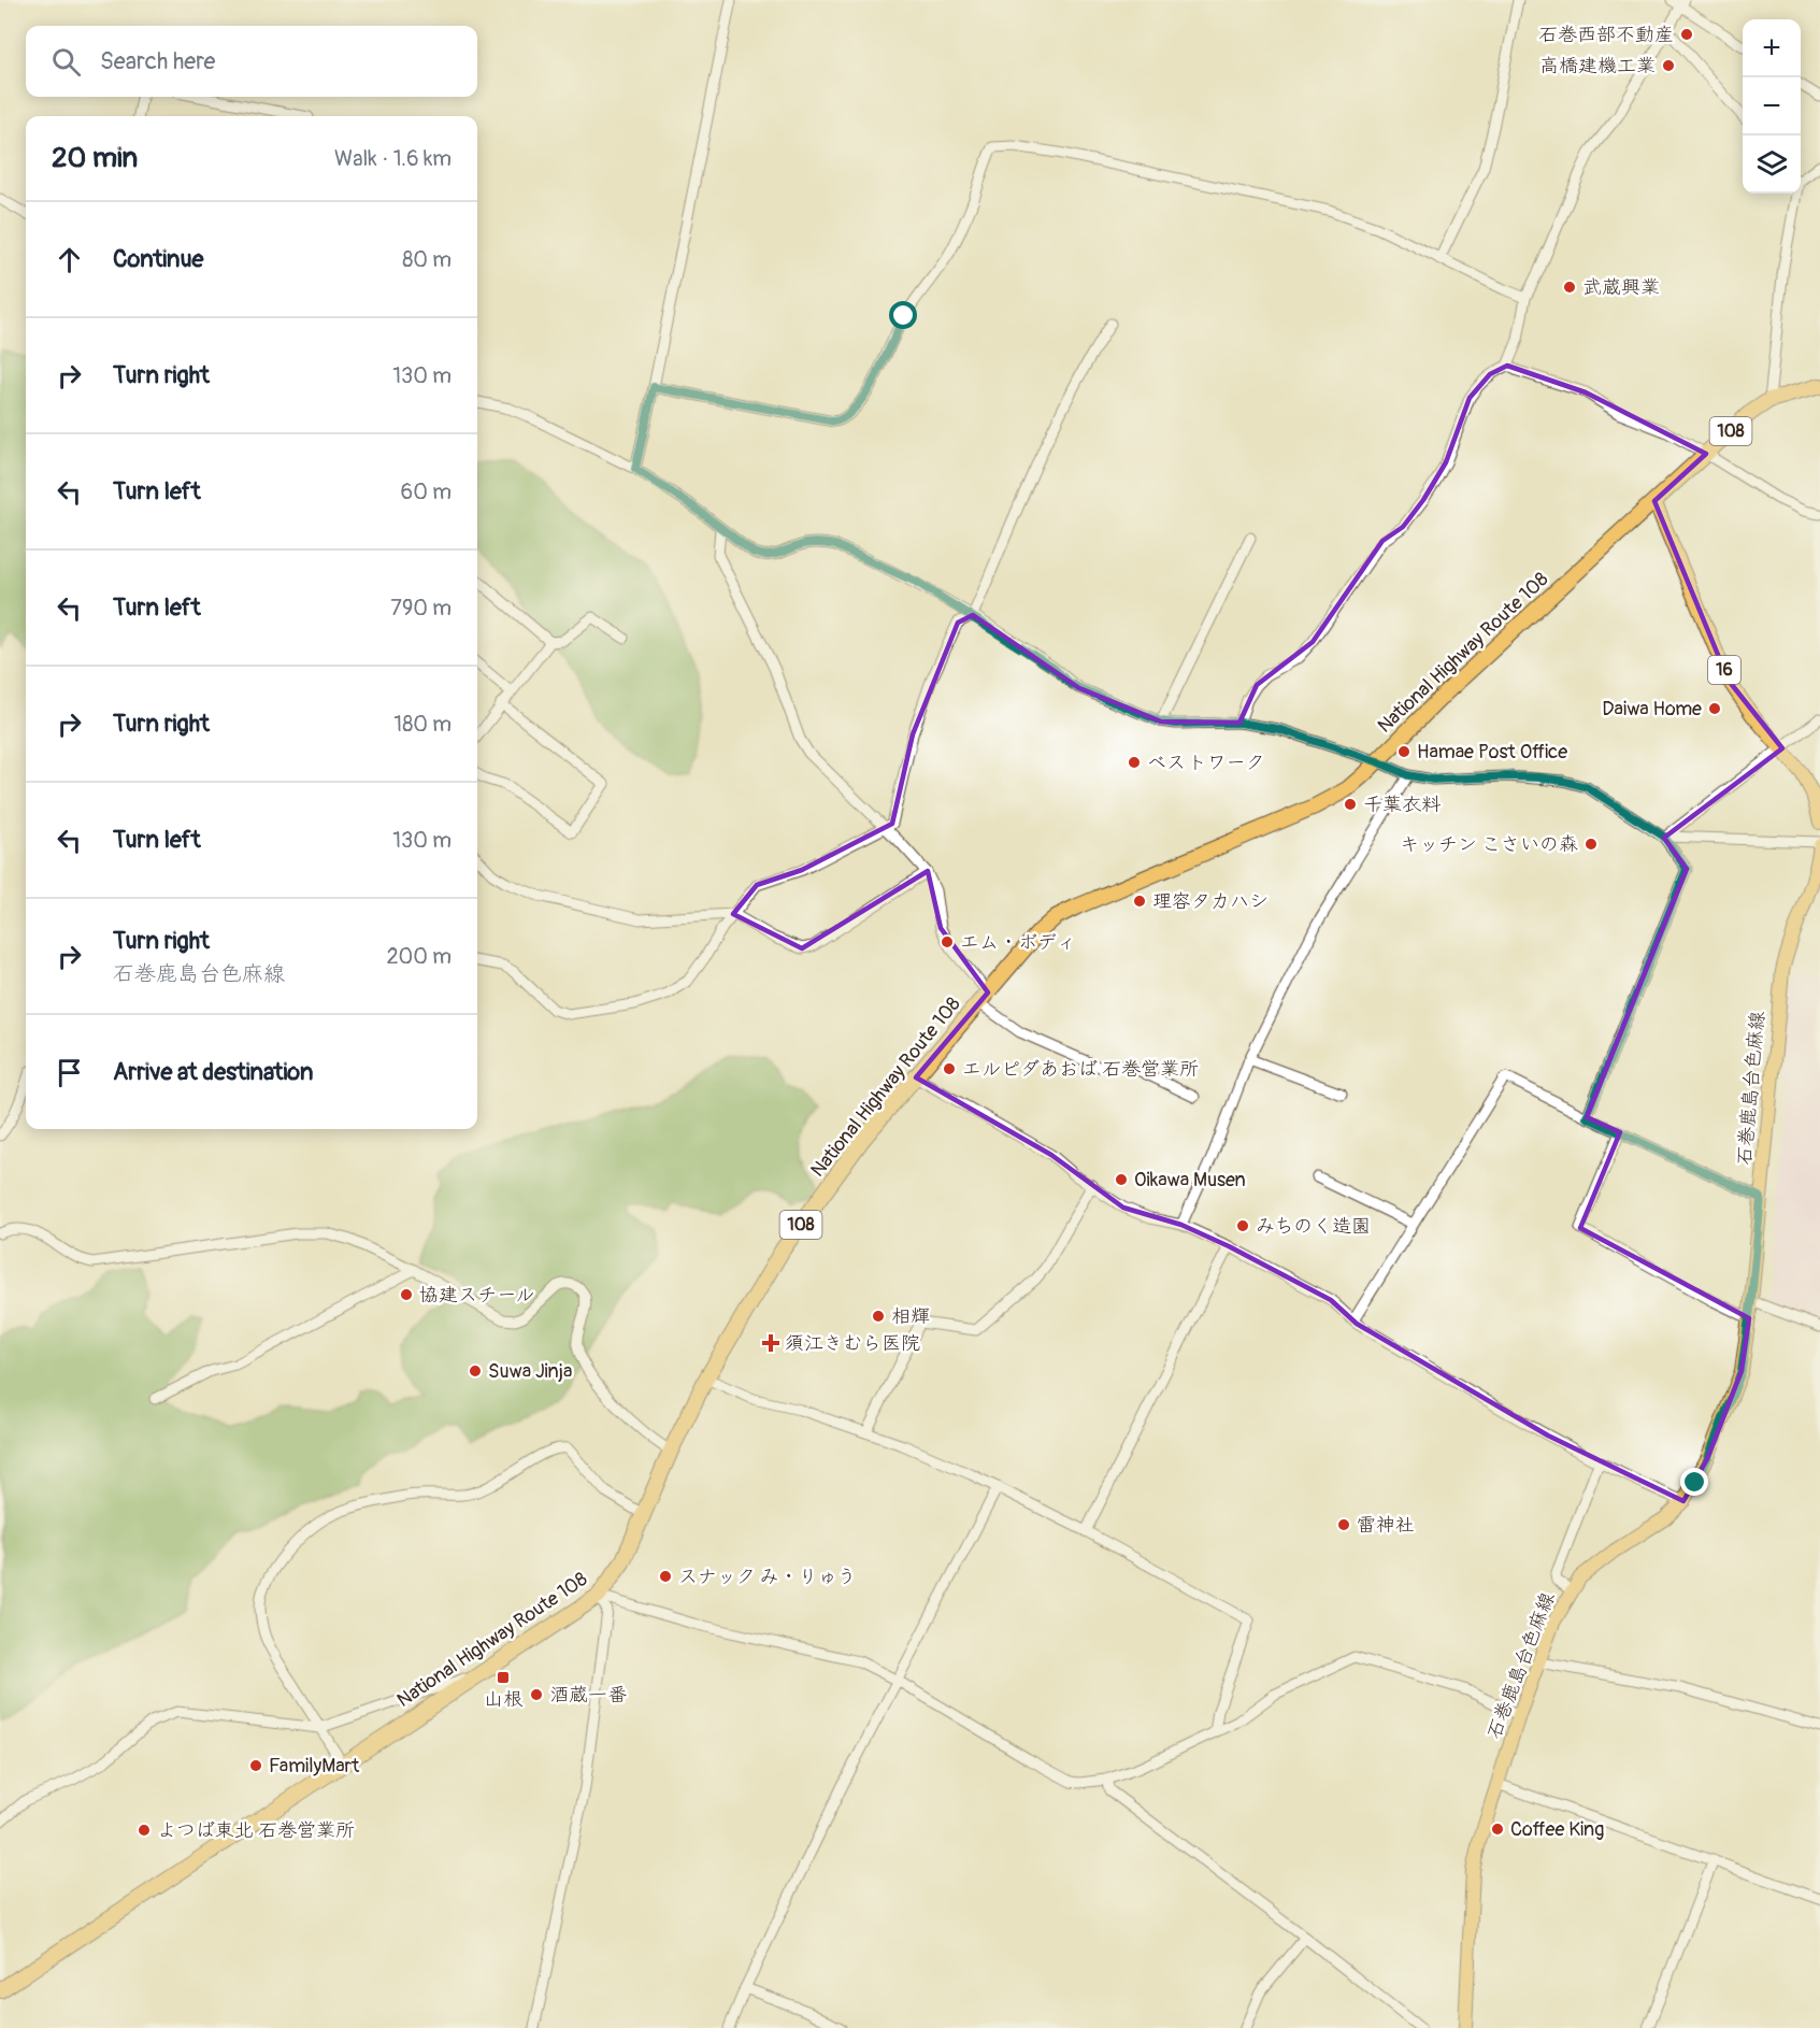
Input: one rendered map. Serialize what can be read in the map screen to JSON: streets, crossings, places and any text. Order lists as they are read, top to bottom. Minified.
{"streets":{"highway":["108","National Highway Route 108"],"main road":["16","石巻鹿島台色麻線"]},"crossings":[["National Highway Route 108","16"]],"places":{"other":["石巻西部不動産","高橋建機工業","武蔵興業","Daiwa Home","Hamae Post Office","ベストワーク","千葉衣料","キッチン こさいの森","理容タカハシ","エム・ボディ","エルピダあおば 石巻営業所","Oikawa Musen","みちのく造園","協建スチール","相輝","Suwa Jinja","雷神社","スナック み・りゅう","酒蔵一番","FamilyMart","Coffee King","よつば東北 石巻営業所"],"health":["須江きむら医院"],"transit":["山根"]},"page":{"map_buttons":["+","−"],"search":"Search here","heading":["20 min","Walk · 1.6 km"],"list":[["Continue","80 m"],["Turn right","130 m"],["Turn left","60 m"],["Turn left","790 m"],["Turn right","180 m"],["Turn left","130 m"],["Turn right","石巻鹿島台色麻線","200 m"],"Arrive at destination"]}}
